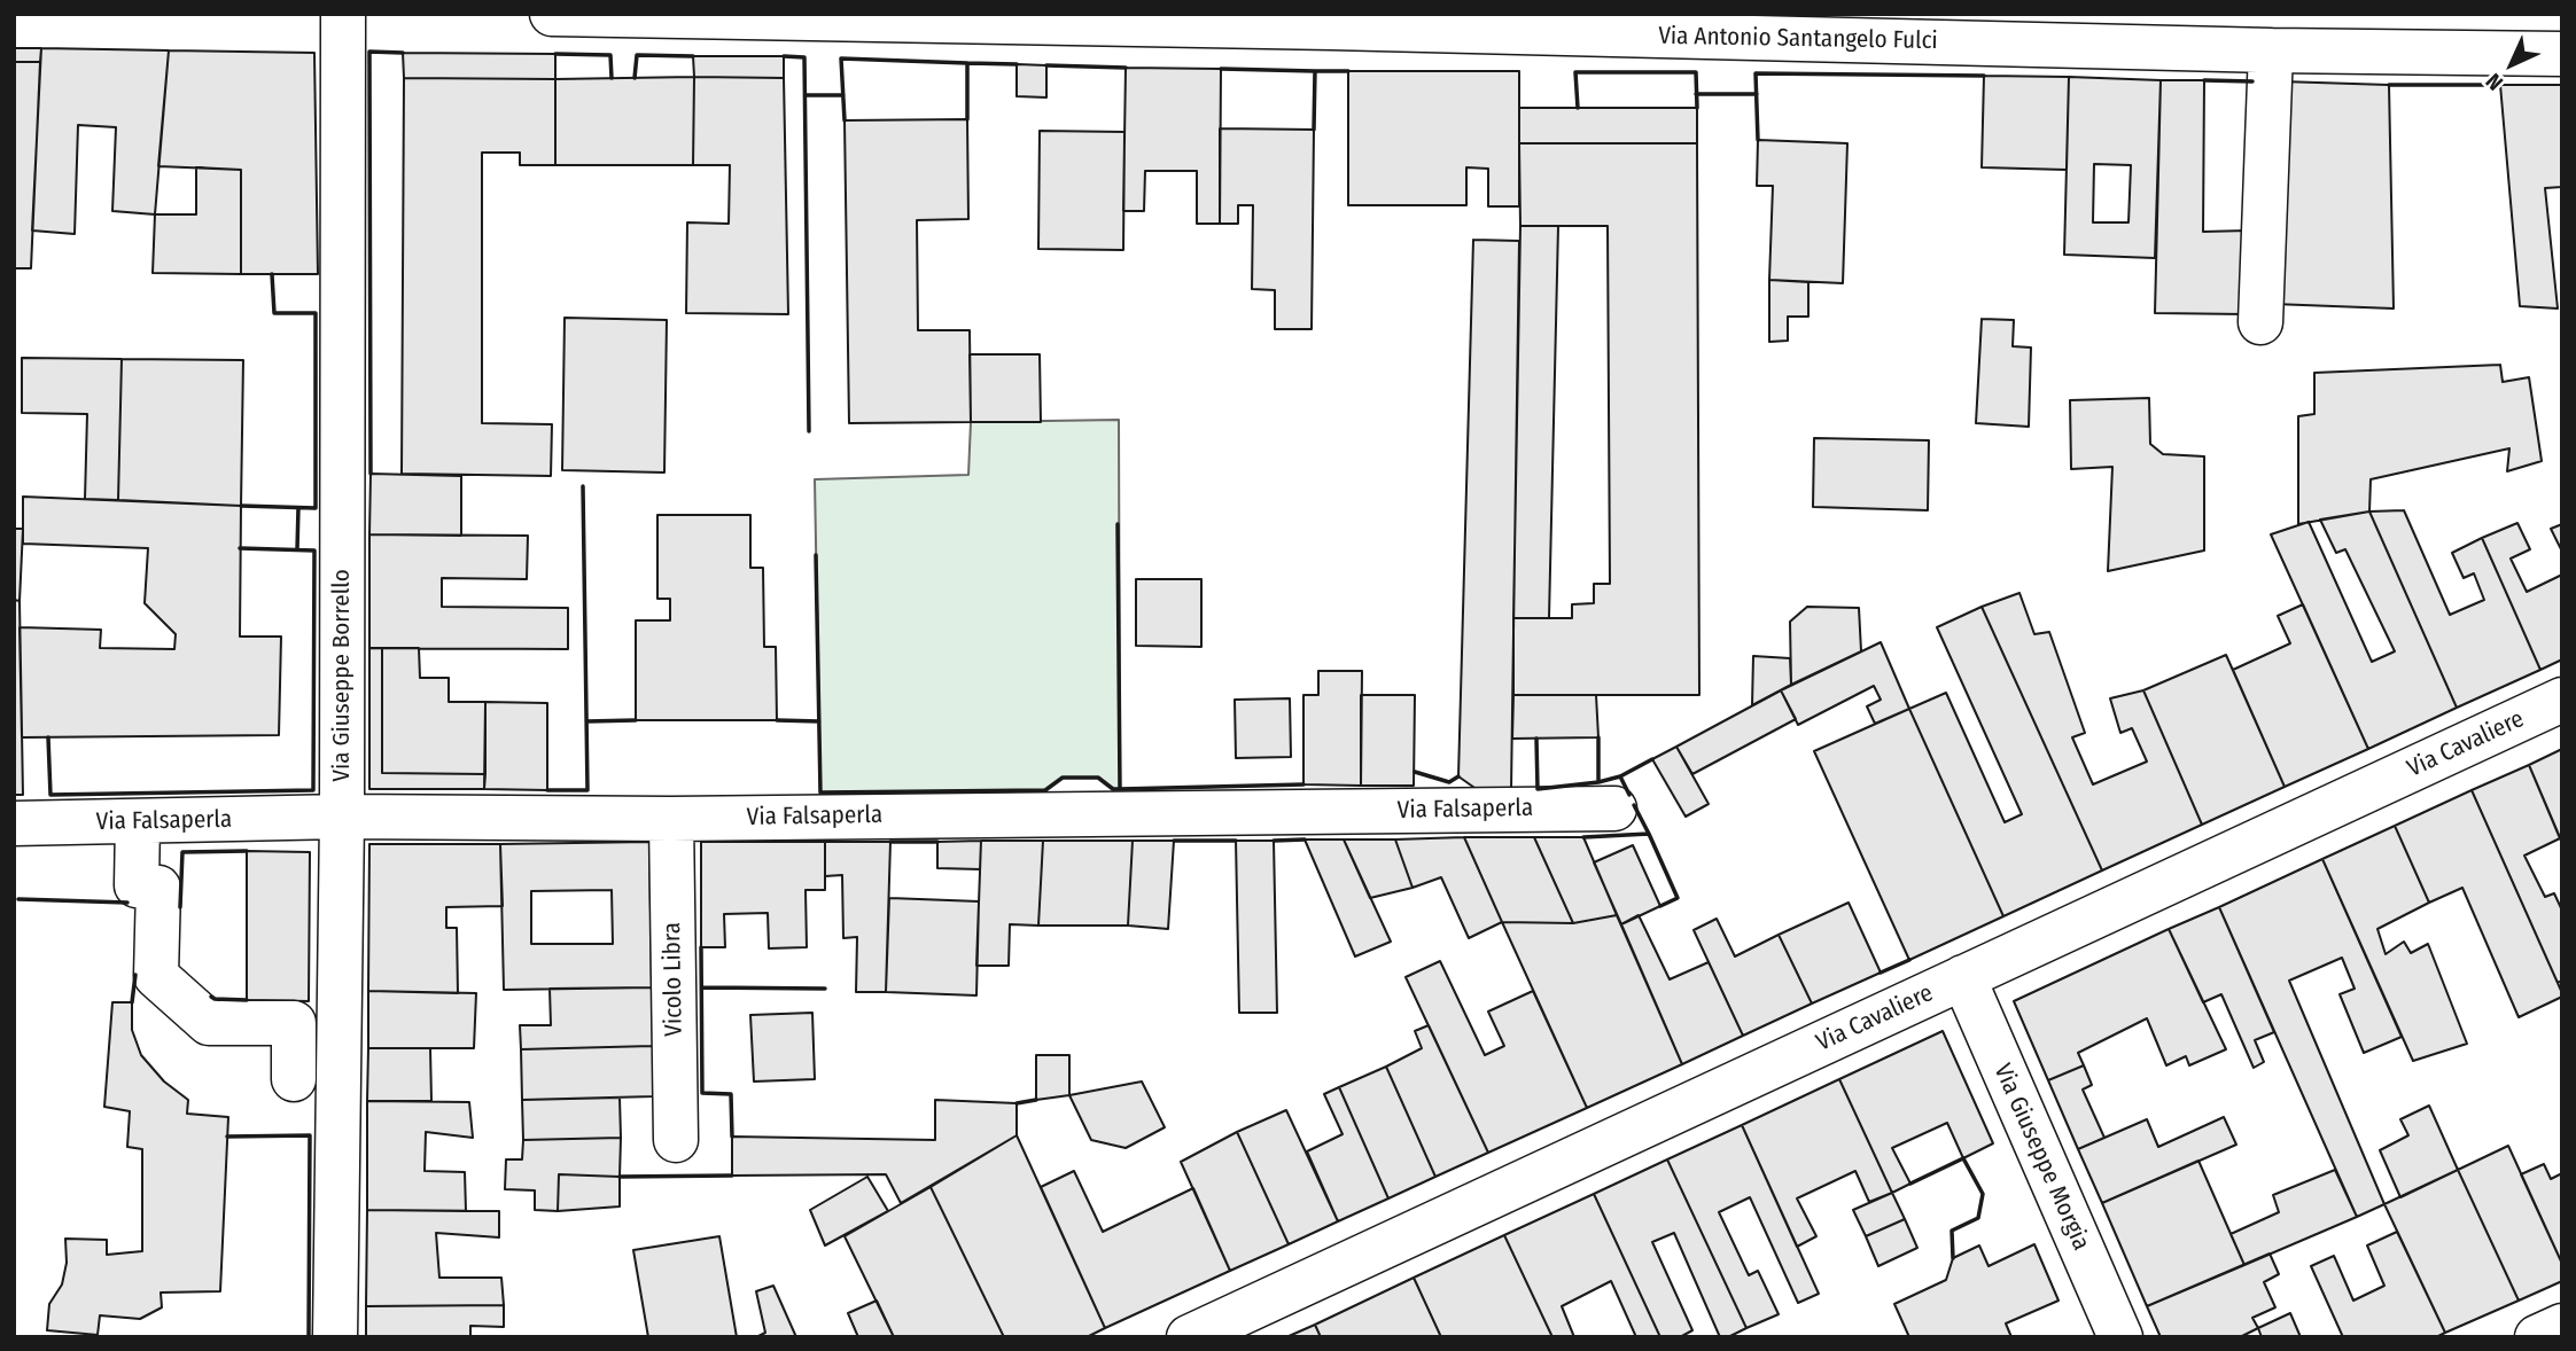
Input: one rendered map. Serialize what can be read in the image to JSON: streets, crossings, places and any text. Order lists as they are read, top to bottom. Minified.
{"streets":{"street":["Via Antonio Santangelo Fulci","Via Giuseppe Borrello","Via Cavaliere","Via Falsaperla","Vicolo Libra","Via Giuseppe Morgia"]},"crossings":[["Via Giuseppe Borrello","Via Falsaperla"],["Via Cavaliere","Via Giuseppe Morgia"],["Via Falsaperla","Vicolo Libra"]],"north":"bottom left"}
